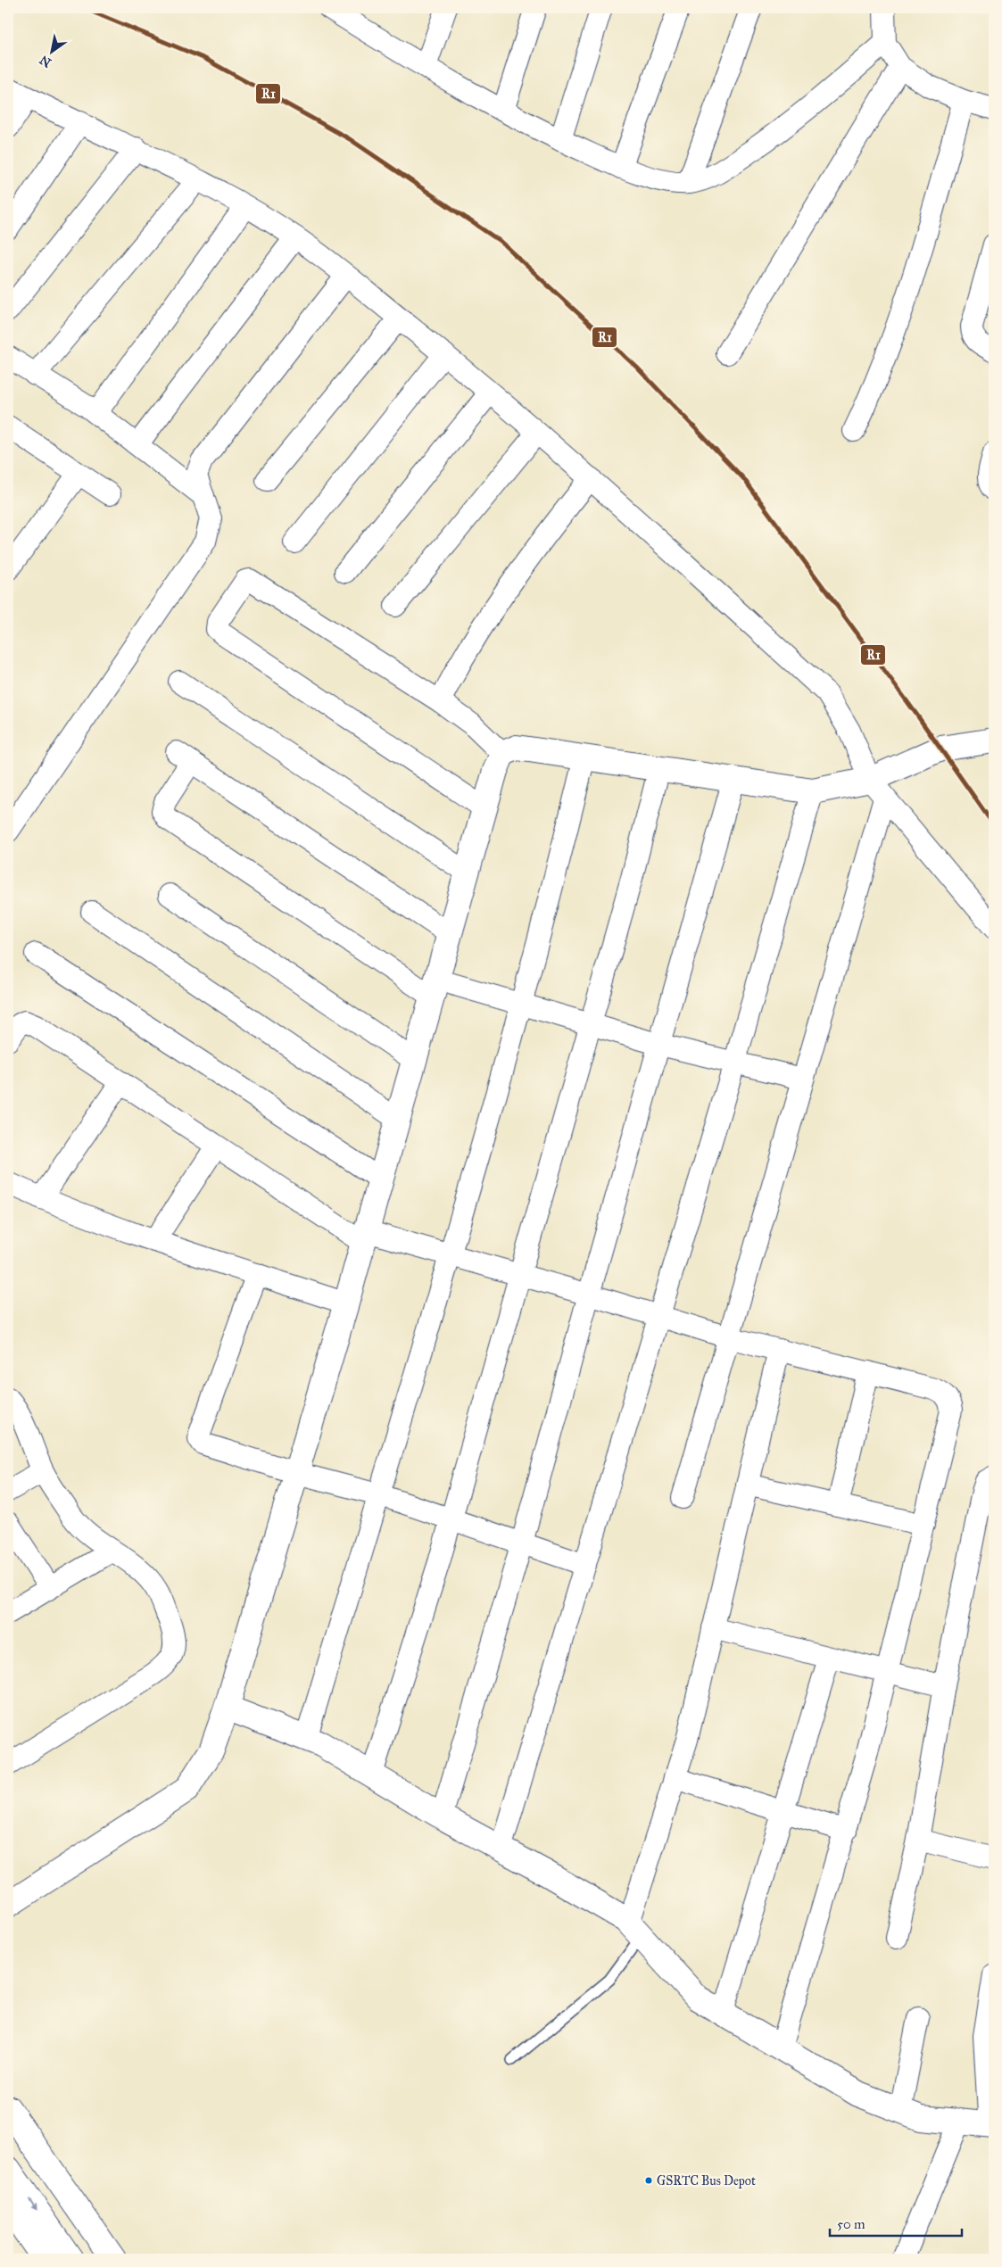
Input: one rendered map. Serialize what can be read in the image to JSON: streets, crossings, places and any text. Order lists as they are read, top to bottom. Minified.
{"places":["GSRTC Bus Depot"],"lines":["transit line R1"],"scale_bar":"50 m","north":"bottom left"}
